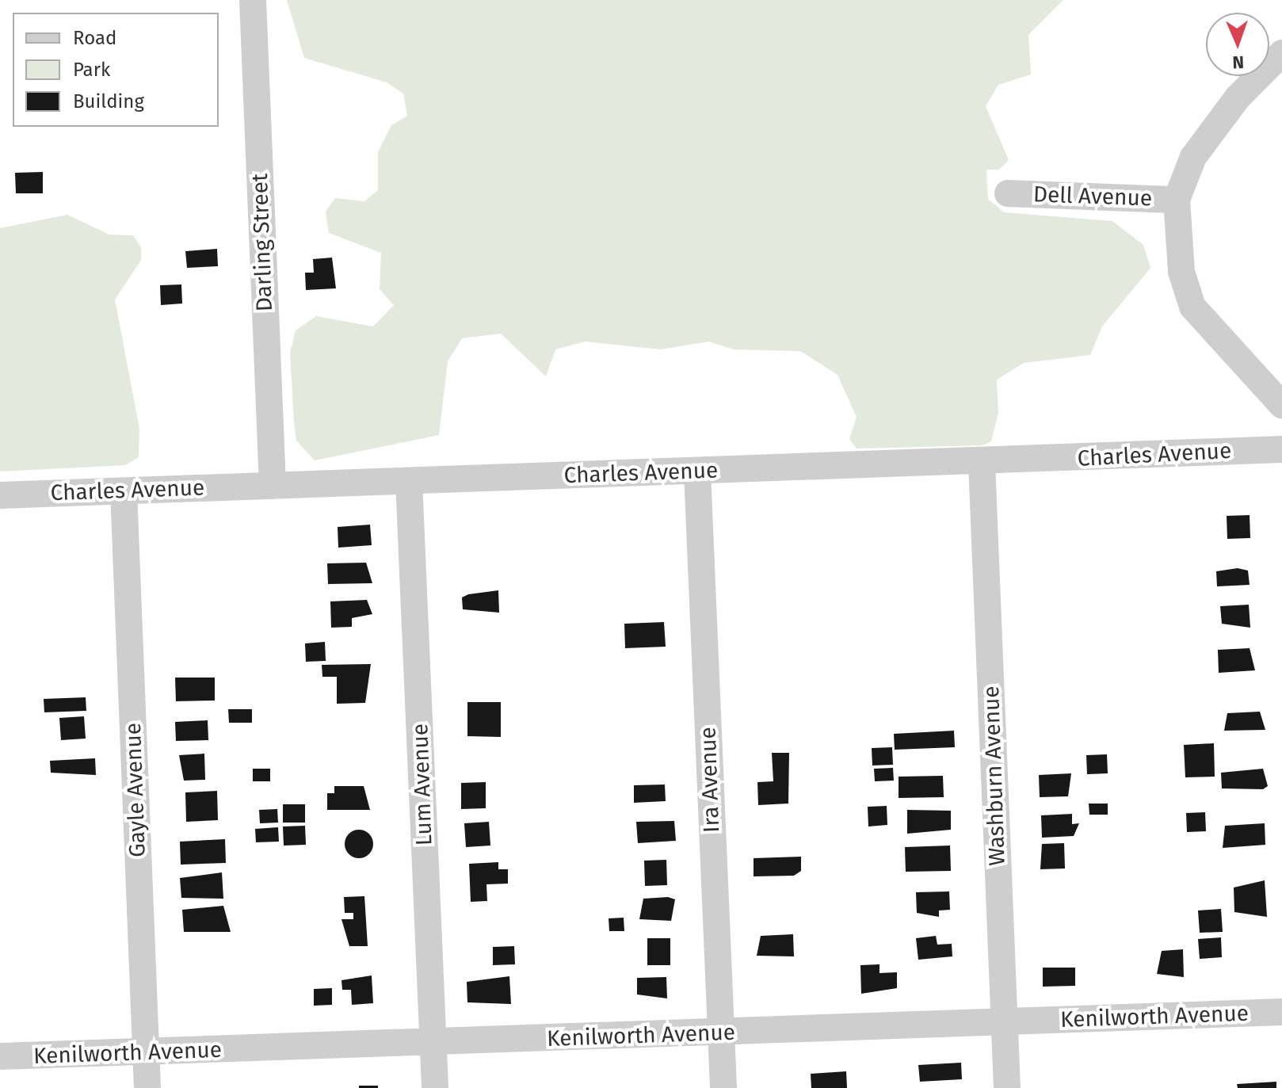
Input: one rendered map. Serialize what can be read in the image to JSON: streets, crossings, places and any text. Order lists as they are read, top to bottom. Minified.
{"streets":{"street":["Dell Avenue","Darling Street","Charles Avenue","Washburn Avenue","Ira Avenue","Lum Avenue","Gayle Avenue","Kenilworth Avenue"]},"crossings":[["Darling Street","Charles Avenue"],["Charles Avenue","Washburn Avenue"],["Charles Avenue","Ira Avenue"],["Charles Avenue","Lum Avenue"],["Charles Avenue","Gayle Avenue"],["Washburn Avenue","Kenilworth Avenue"],["Ira Avenue","Kenilworth Avenue"],["Lum Avenue","Kenilworth Avenue"],["Gayle Avenue","Kenilworth Avenue"]],"legend":["Road","Park","Building"],"north":"bottom"}
